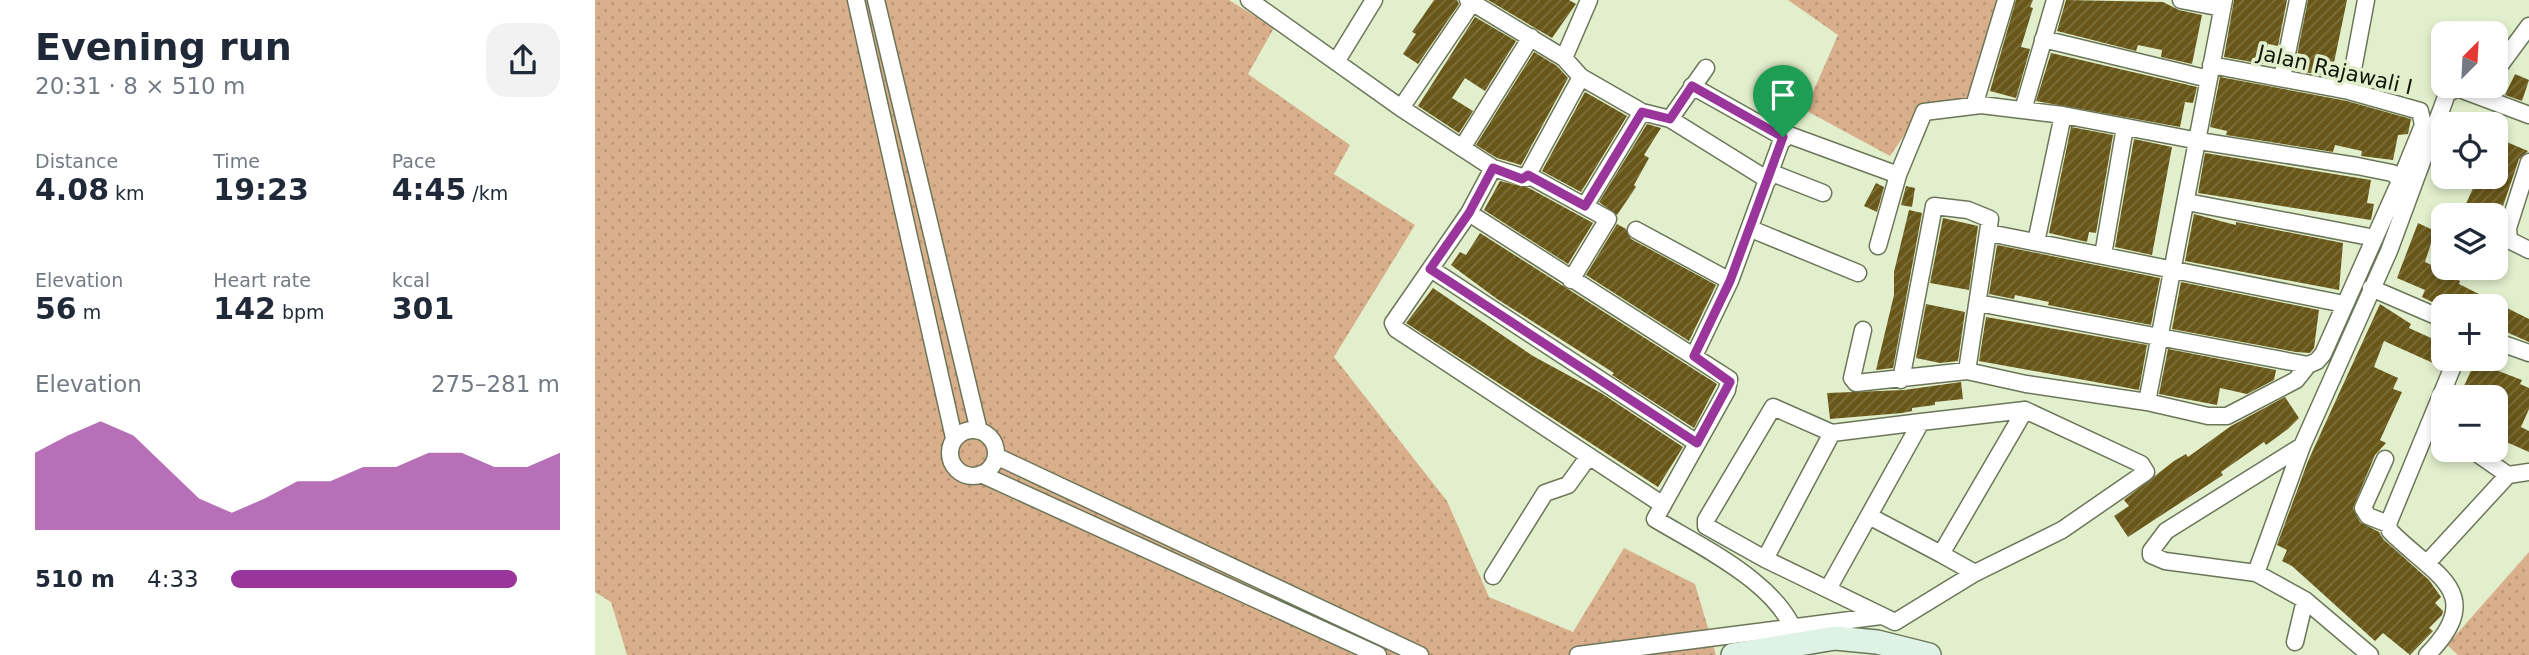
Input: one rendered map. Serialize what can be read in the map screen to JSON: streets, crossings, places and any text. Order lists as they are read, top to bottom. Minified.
{"streets":{"street":["Jalan Rajawali I"]},"north":"top right","page":{"heading":["Evening run","20:31 · 8 × 510 m"],"map_buttons":["+","−"],"stats":[["Distance","4.08 km"],["Time","19:23"],["Pace","4:45 /km"],["Elevation","56 m"],["Heart rate","142 bpm"],["kcal","301"]],"chart":["Elevation","275–281 m"],"list":[{"name":"510 m","note":"4:33"}]}}
